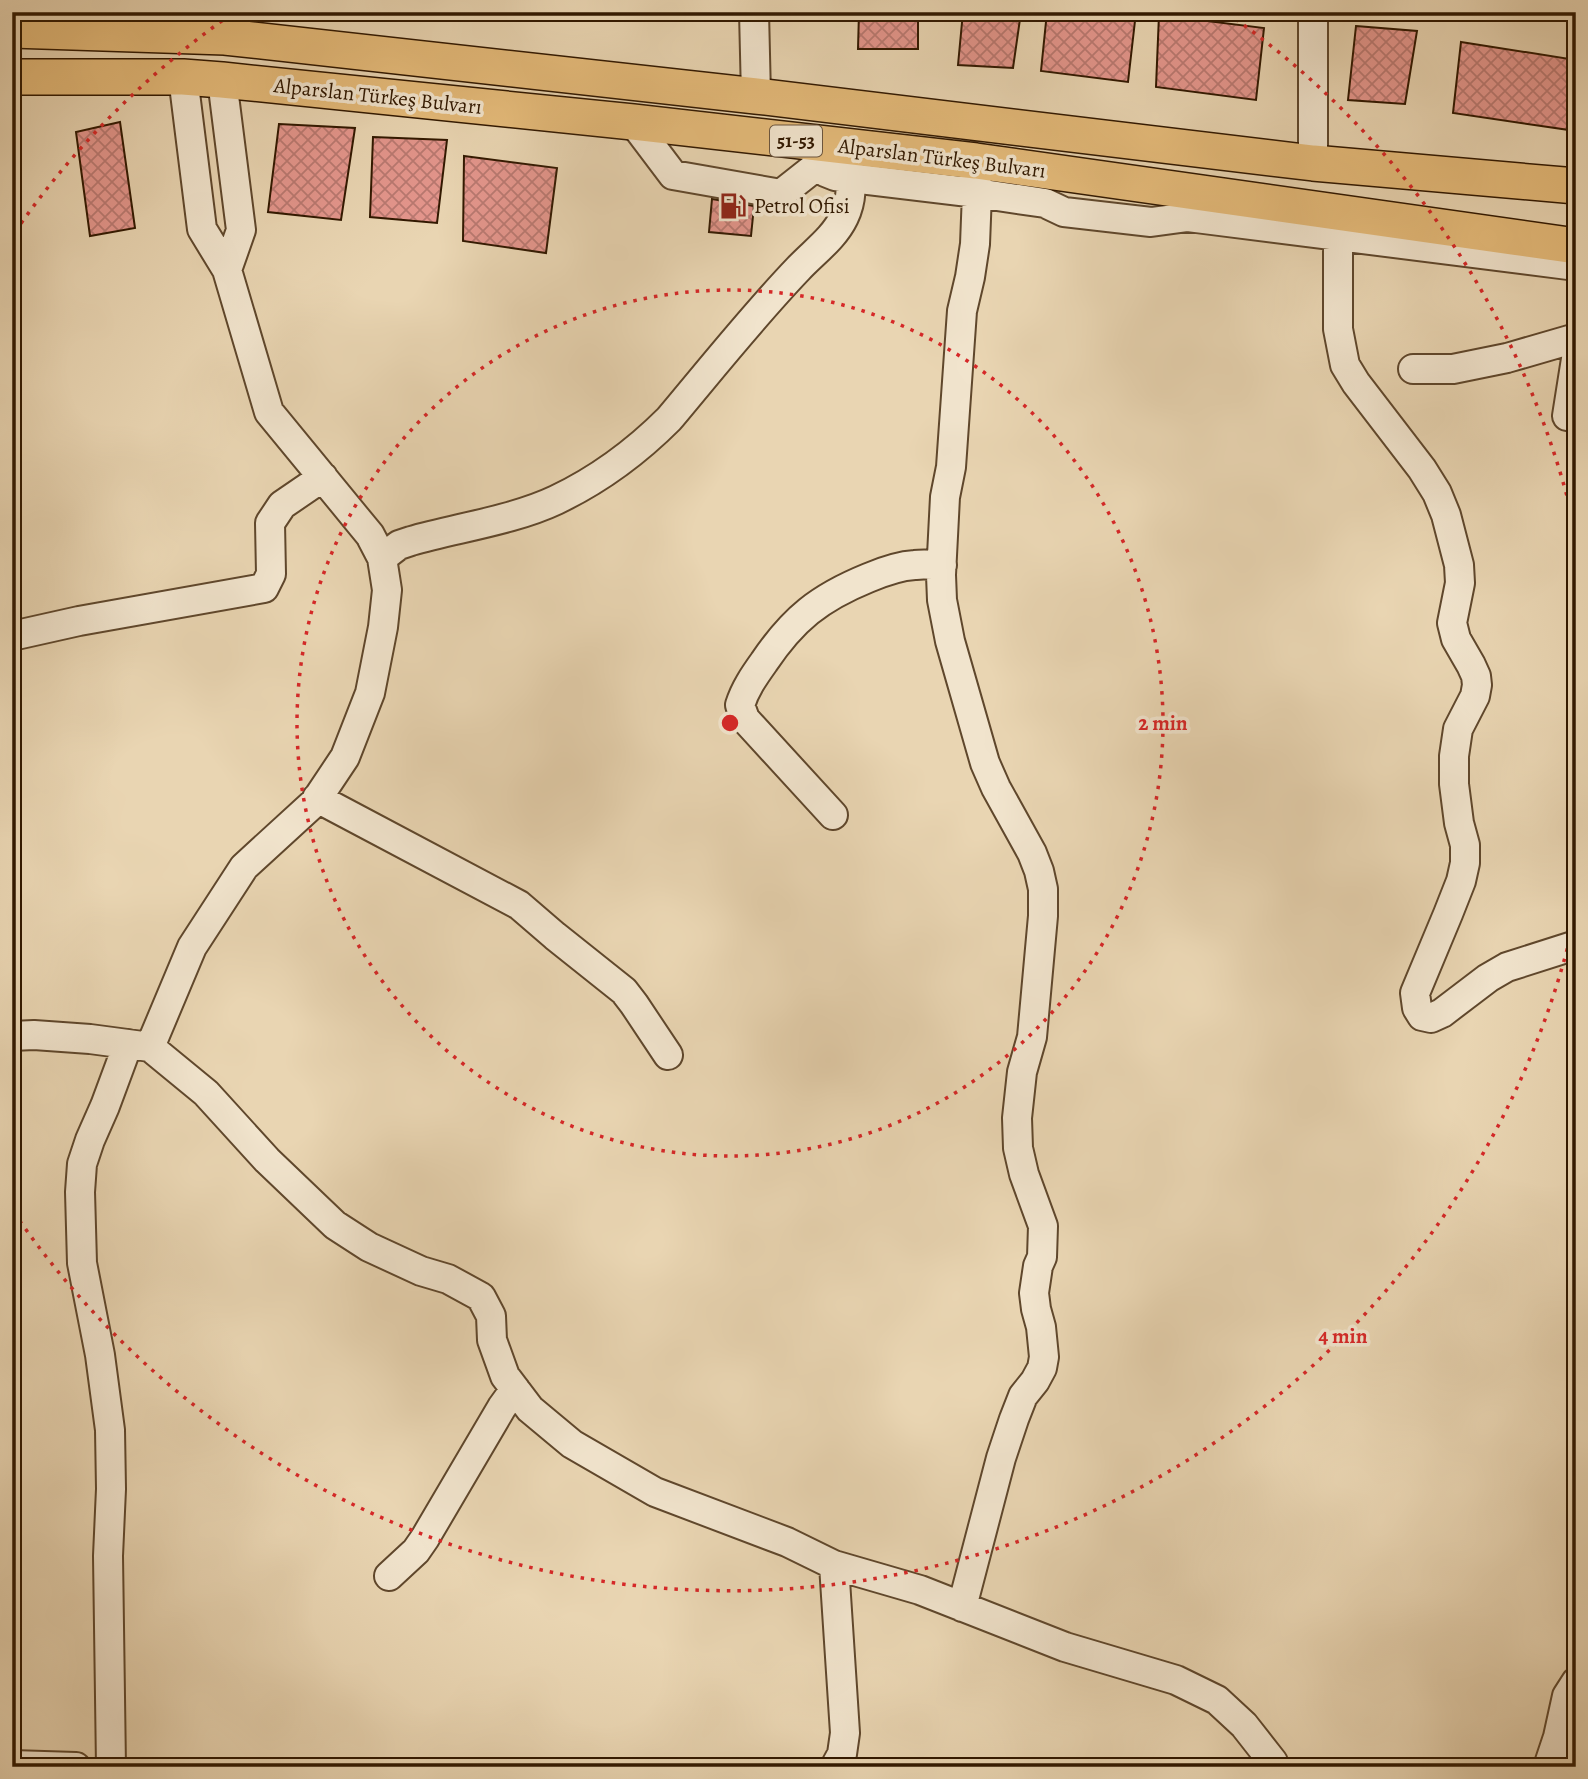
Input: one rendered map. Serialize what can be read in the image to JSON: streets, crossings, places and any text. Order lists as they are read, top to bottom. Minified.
{"streets":{"main road":["Alparslan Türkeş Bulvarı","51-53"]},"places":{"fuel station":["Petrol Ofisi"]},"rings":["2 min","4 min"]}
